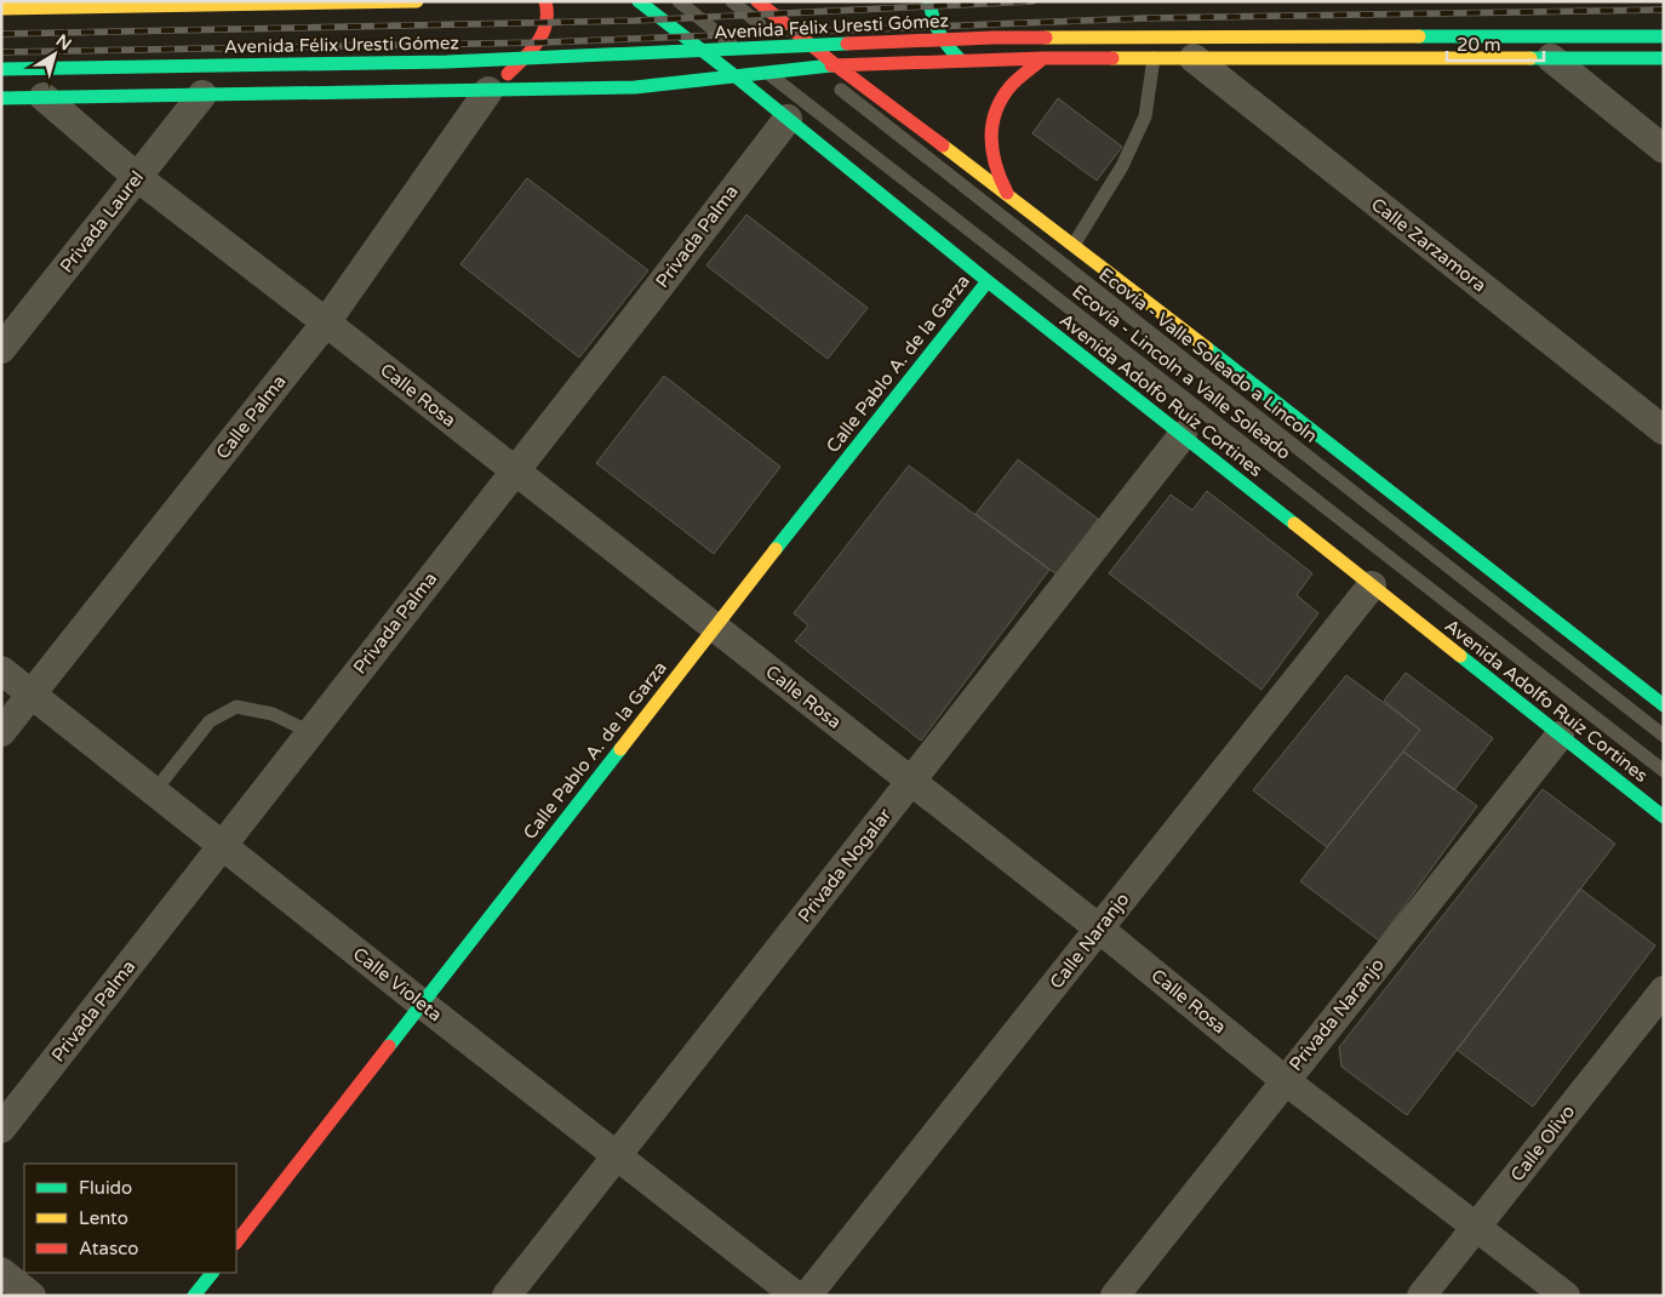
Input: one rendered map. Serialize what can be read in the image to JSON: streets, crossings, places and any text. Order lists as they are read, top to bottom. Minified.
{"streets":{"main road":["Avenida Félix Uresti Gómez","Calle Pablo A. de la Garza","Avenida Adolfo Ruíz Cortines"],"street":["Privada Laurel","Privada Palma","Calle Zarzamora","Calle Rosa","Calle Palma","Privada Nogalar","Calle Naranjo","Calle Violeta","Privada Naranjo","Calle Olivo"],"lane":["Ecovía - Valle Soleado a Lincoln","Ecovía - Lincoln a Valle Soleado"]},"crossings":[["Privada Laurel","Calle Rosa"],["Privada Palma","Calle Rosa"],["Privada Palma","Avenida Adolfo Ruíz Cortines"],["Privada Palma","Calle Violeta"],["Calle Pablo A. de la Garza","Calle Rosa"],["Calle Pablo A. de la Garza","Avenida Adolfo Ruíz Cortines"],["Calle Pablo A. de la Garza","Calle Violeta"],["Calle Rosa","Calle Palma"],["Calle Rosa","Privada Nogalar"],["Calle Rosa","Calle Naranjo"],["Calle Rosa","Privada Naranjo"],["Calle Rosa","Calle Olivo"],["Avenida Adolfo Ruíz Cortines","Privada Nogalar"],["Avenida Adolfo Ruíz Cortines","Calle Naranjo"],["Avenida Adolfo Ruíz Cortines","Privada Naranjo"],["Calle Palma","Calle Violeta"],["Privada Nogalar","Calle Violeta"]],"legend":["Fluido","Lento","Atasco"],"scale_bar":"20 m","north":"top right"}
